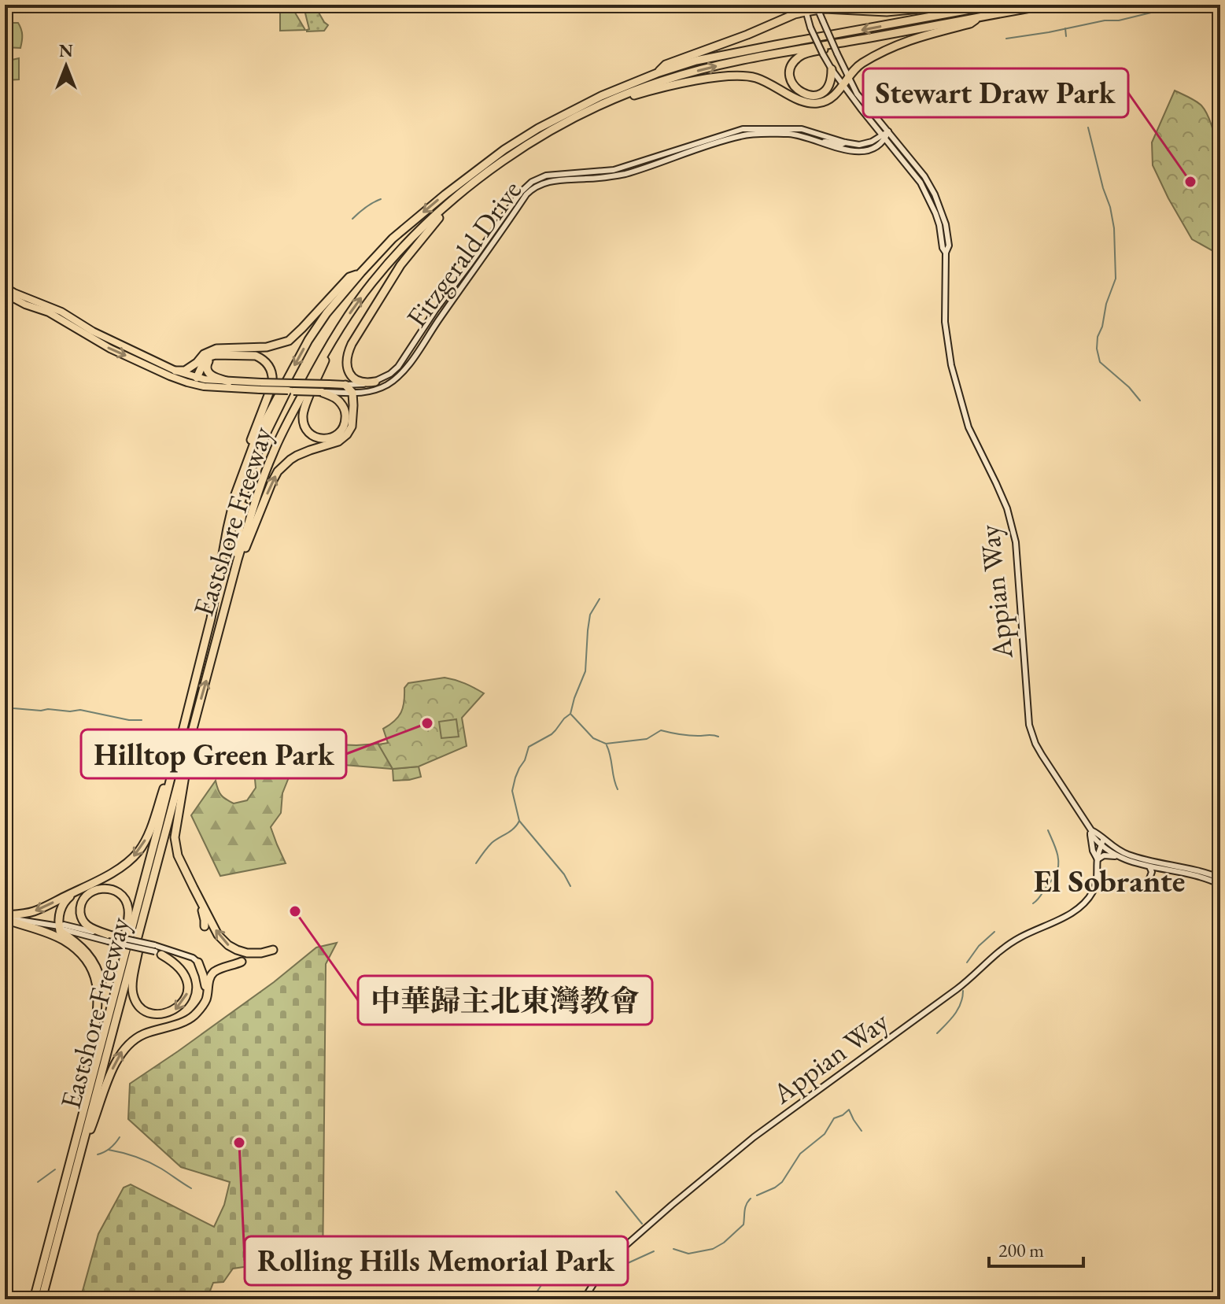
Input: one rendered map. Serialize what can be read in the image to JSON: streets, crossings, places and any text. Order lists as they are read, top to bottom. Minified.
{"streets":{"highway":["Eastshore Freeway"],"main road":["Fitzgerald Drive","Appian Way"]},"crossings":[["Fitzgerald Drive","Appian Way"]],"districts":["El Sobrante"],"places":["Stewart Draw Park","Hilltop Green Park","中華歸主北東灣教會","Rolling Hills Memorial Park"],"scale_bar":"200 m","north":"top"}
